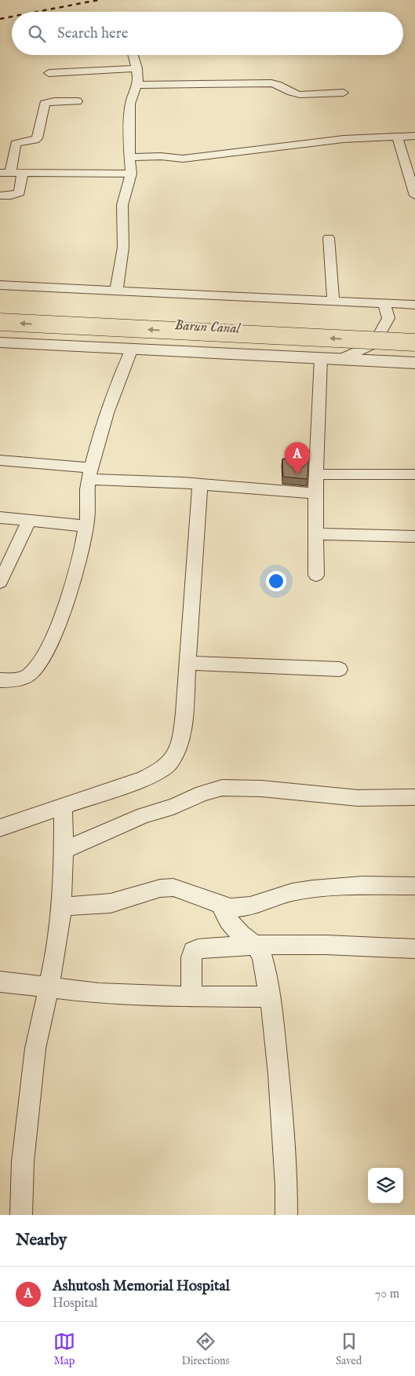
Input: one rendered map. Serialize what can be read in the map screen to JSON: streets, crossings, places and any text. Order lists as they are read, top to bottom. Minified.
{"water":["Barun Canal"],"page":{"search":"Search here","pins":"A","heading":"Nearby","list":[{"mark":"A","name":"Ashutosh Memorial Hospital","note":"Hospital","value":"70 m"}],"nav":["Map","Directions","Saved"]}}
